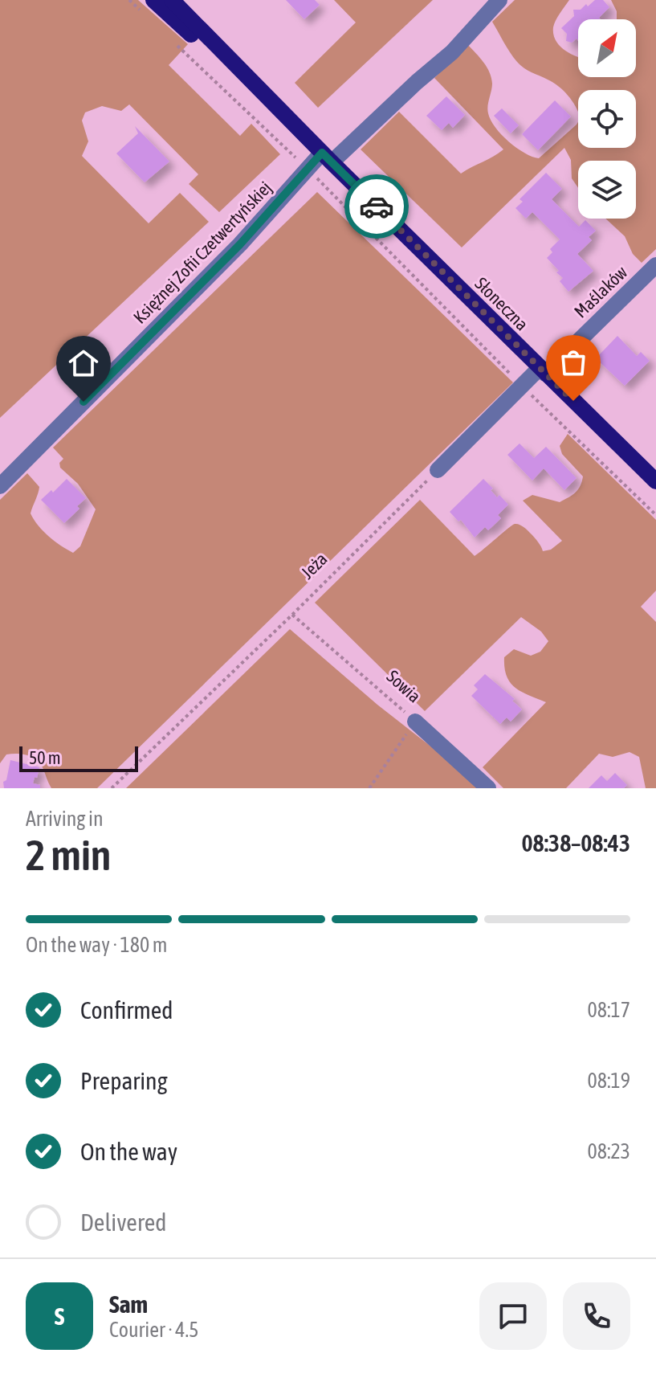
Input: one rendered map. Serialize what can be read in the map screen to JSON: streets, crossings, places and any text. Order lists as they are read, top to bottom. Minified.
{"streets":{"main road":["Słoneczna"],"street":["Księżnej Zofii Czetwertyńskiej","Maślaków","Sowia"],"path":["Jeża"]},"crossings":[["Księżnej Zofii Czetwertyńskiej","Słoneczna"],["Maślaków","Słoneczna"],["Jeża","Sowia"]],"scale_bar":"50 m","north":"top right","page":{"scale":"50 m","heading":["2 min","Arriving in","08:38–08:43"],"panel":["Sam","Courier · 4.5"],"bar":"On the way · 180 m","list":[["Confirmed","08:17"],["Preparing","08:19"],["On the way","08:23"],"Delivered"],"round":"S"}}
